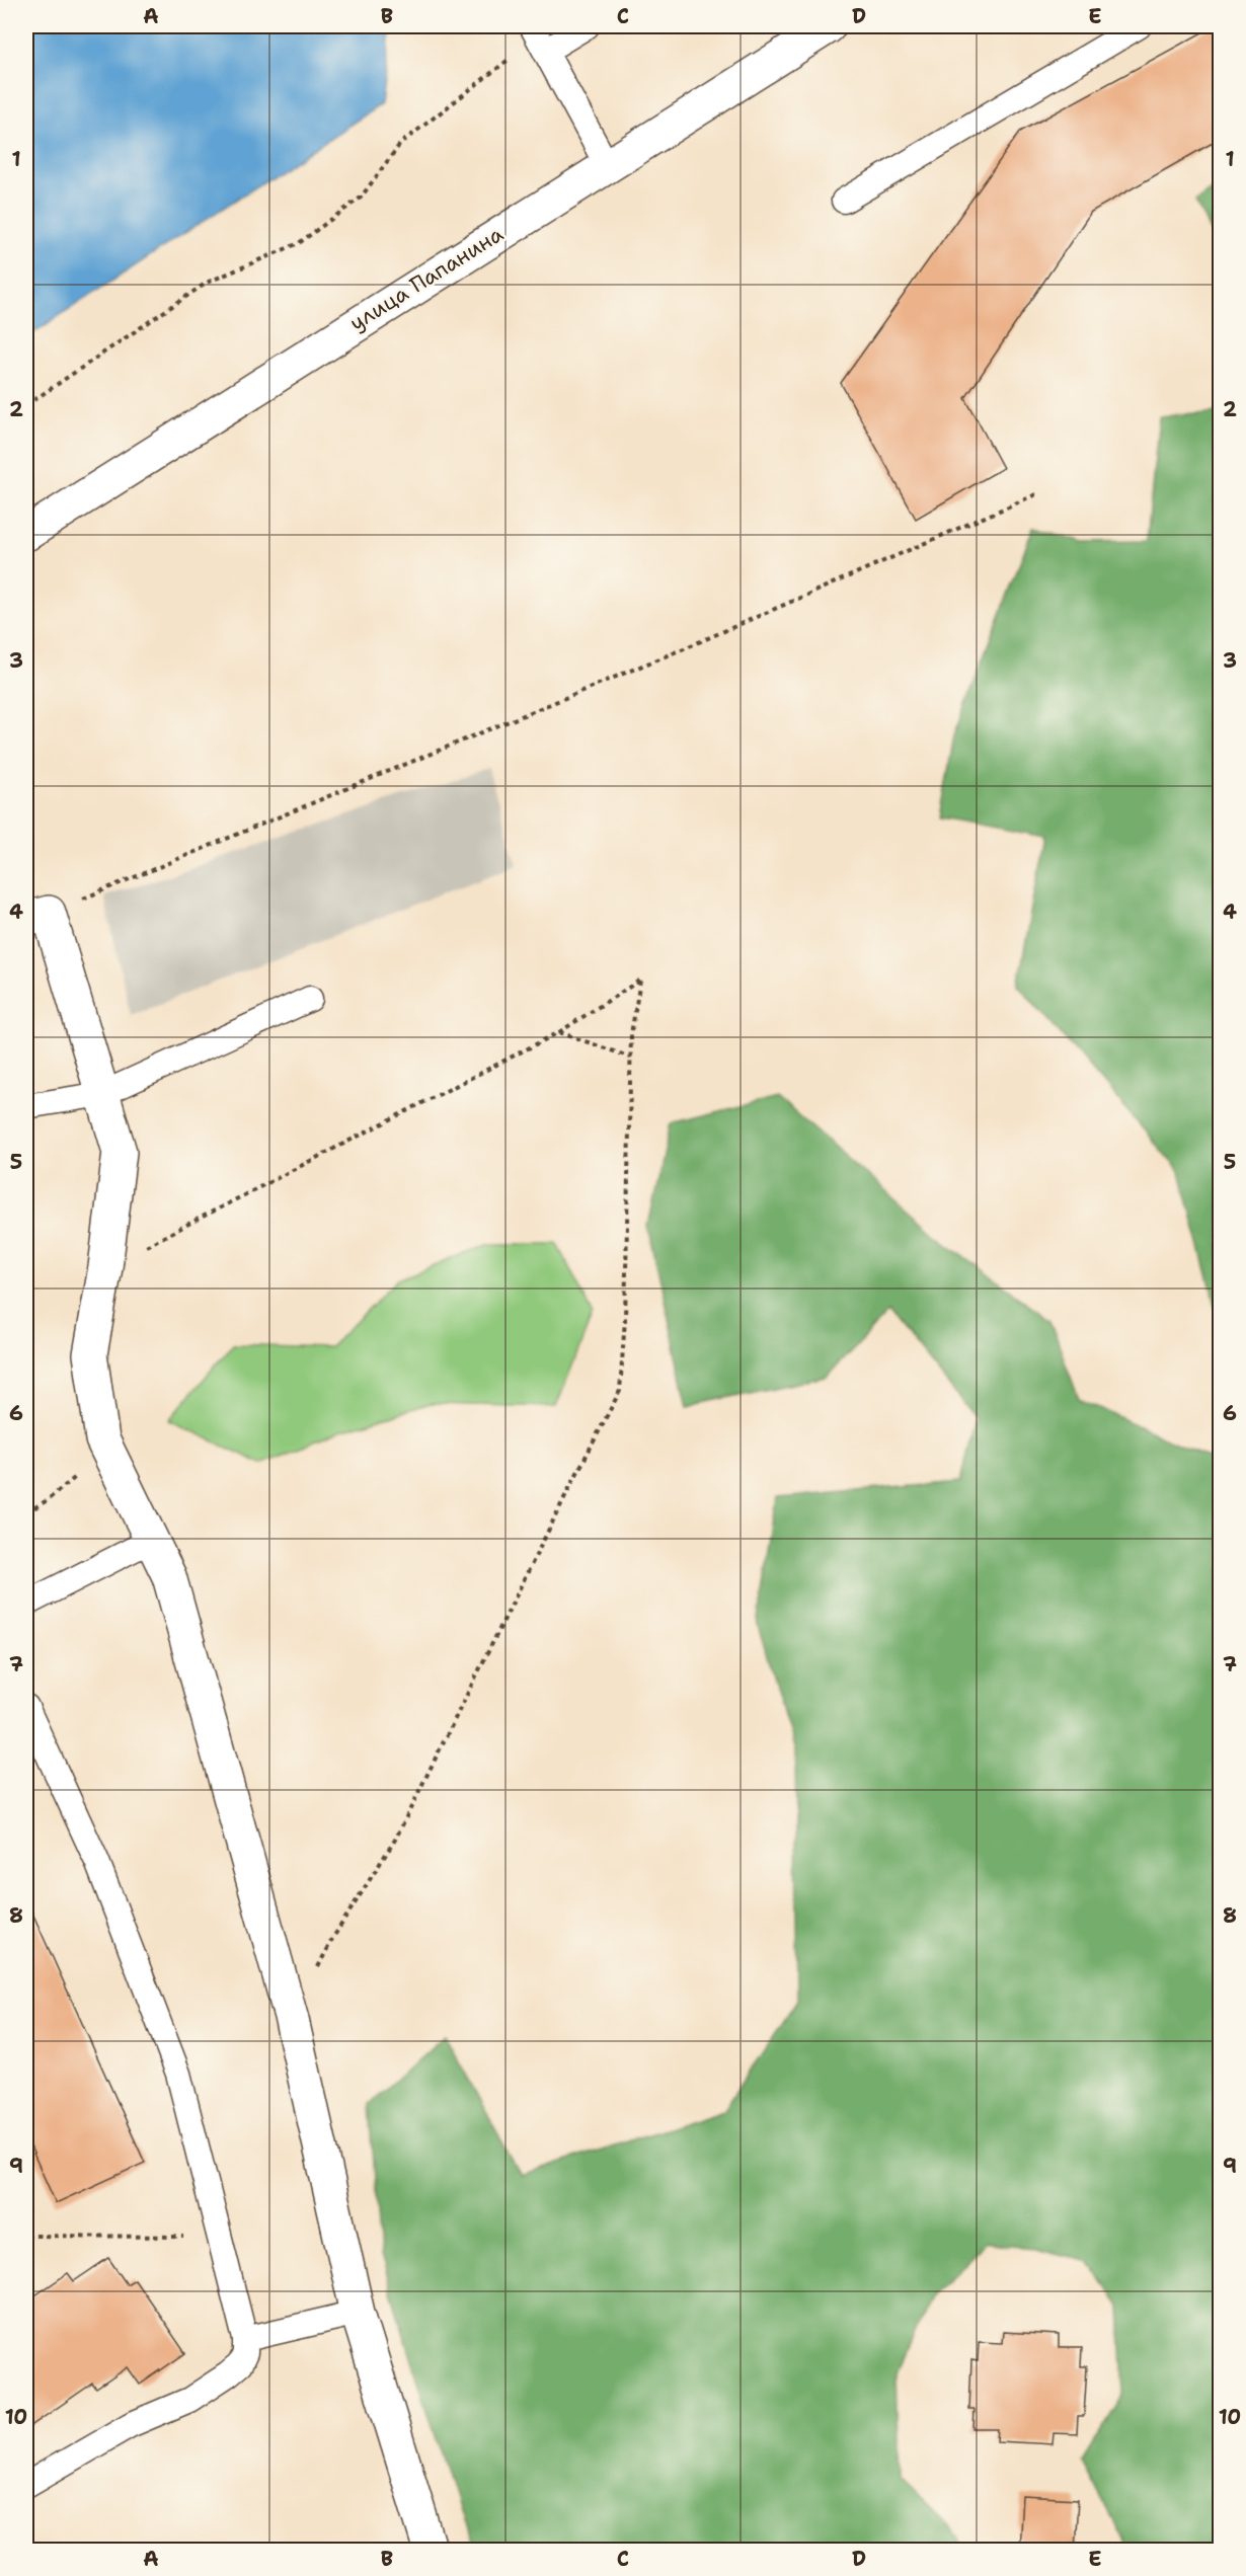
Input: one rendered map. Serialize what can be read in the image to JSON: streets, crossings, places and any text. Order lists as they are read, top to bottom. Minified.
{"streets":{"street":["улица Папанина"]},"grid":{"columns":["A","B","C","D","E"],"rows":["1","2","3","4","5","6","7","8","9","10"]}}
